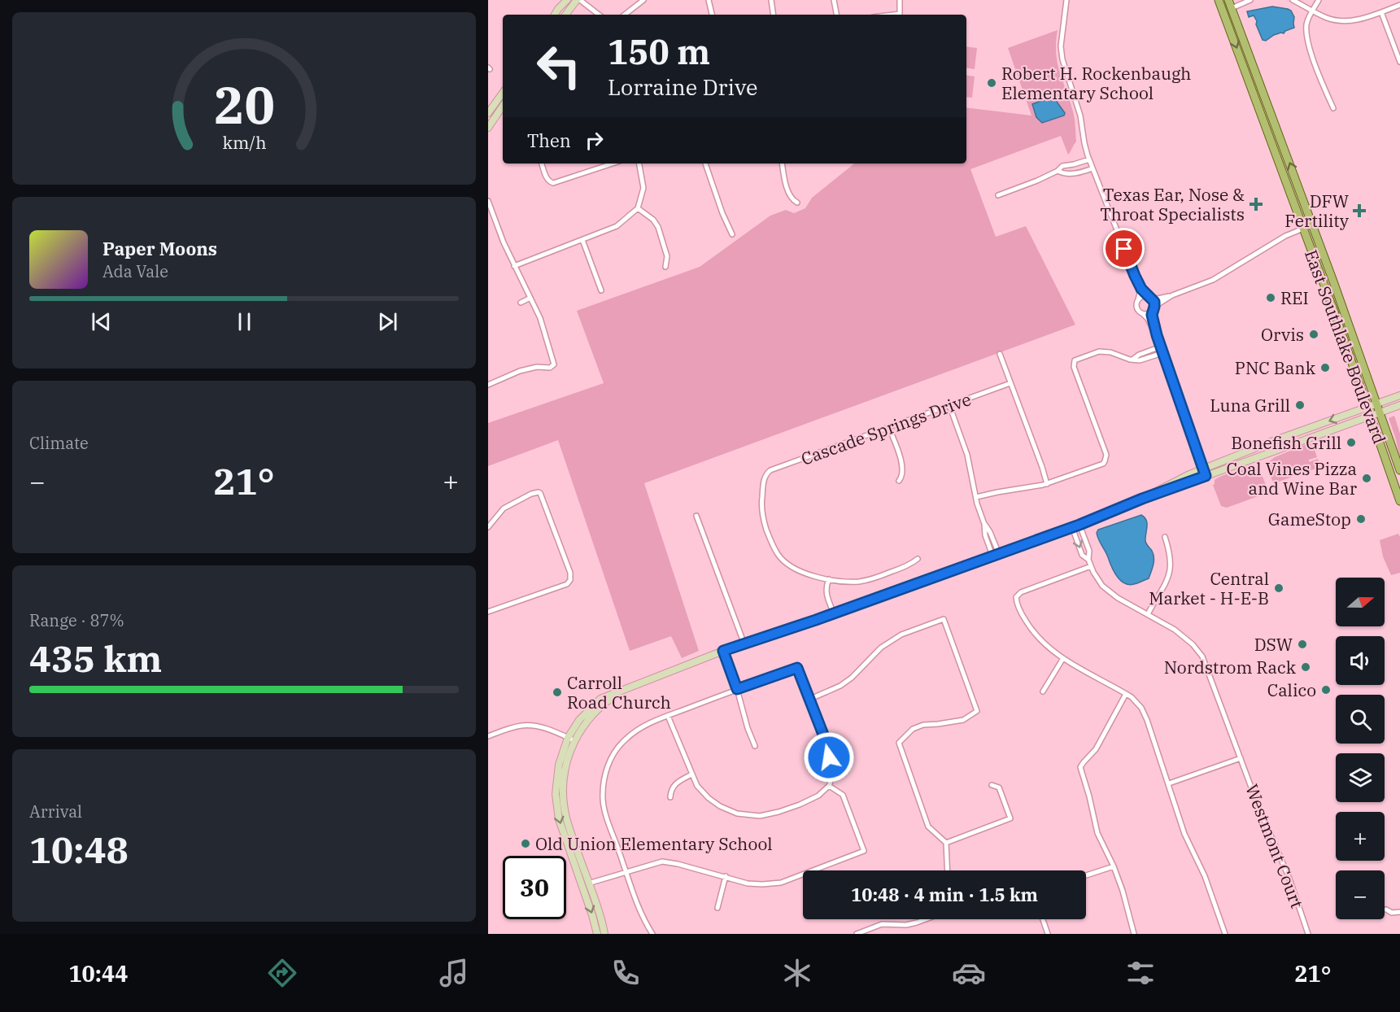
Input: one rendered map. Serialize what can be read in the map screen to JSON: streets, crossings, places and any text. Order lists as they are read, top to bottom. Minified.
{"streets":{"main road":["East Southlake Boulevard"],"street":["Cascade Springs Drive","Westmont Court"]},"places":{"other":["Robert H. Rockenbaugh Elementary School","REI","Orvis","PNC Bank","Luna Grill","Bonefish Grill","Coal Vines Pizza and Wine Bar","GameStop","Central Market - H-E-B","DSW","Nordstrom Rack","Calico","Carroll Road Church","Old Union Elementary School"],"health":["Texas Ear, Nose & Throat Specialists","DFW Fertility"]},"north":"right","page":{"turn":["150 m","Lorraine Drive"],"then":"Then","song":["Paper Moons","Ada Vale"],"tile":["Climate",["Range · 87%","435 km"],["Arrival","10:48"]],"heat":["−","21°","+"],"map_buttons":["+","−"],"limit":"30","trip":"10:48 · 4 min · 1.5 km","tabs":["10:44","21°"],"gauge":["20","km/h"]}}
